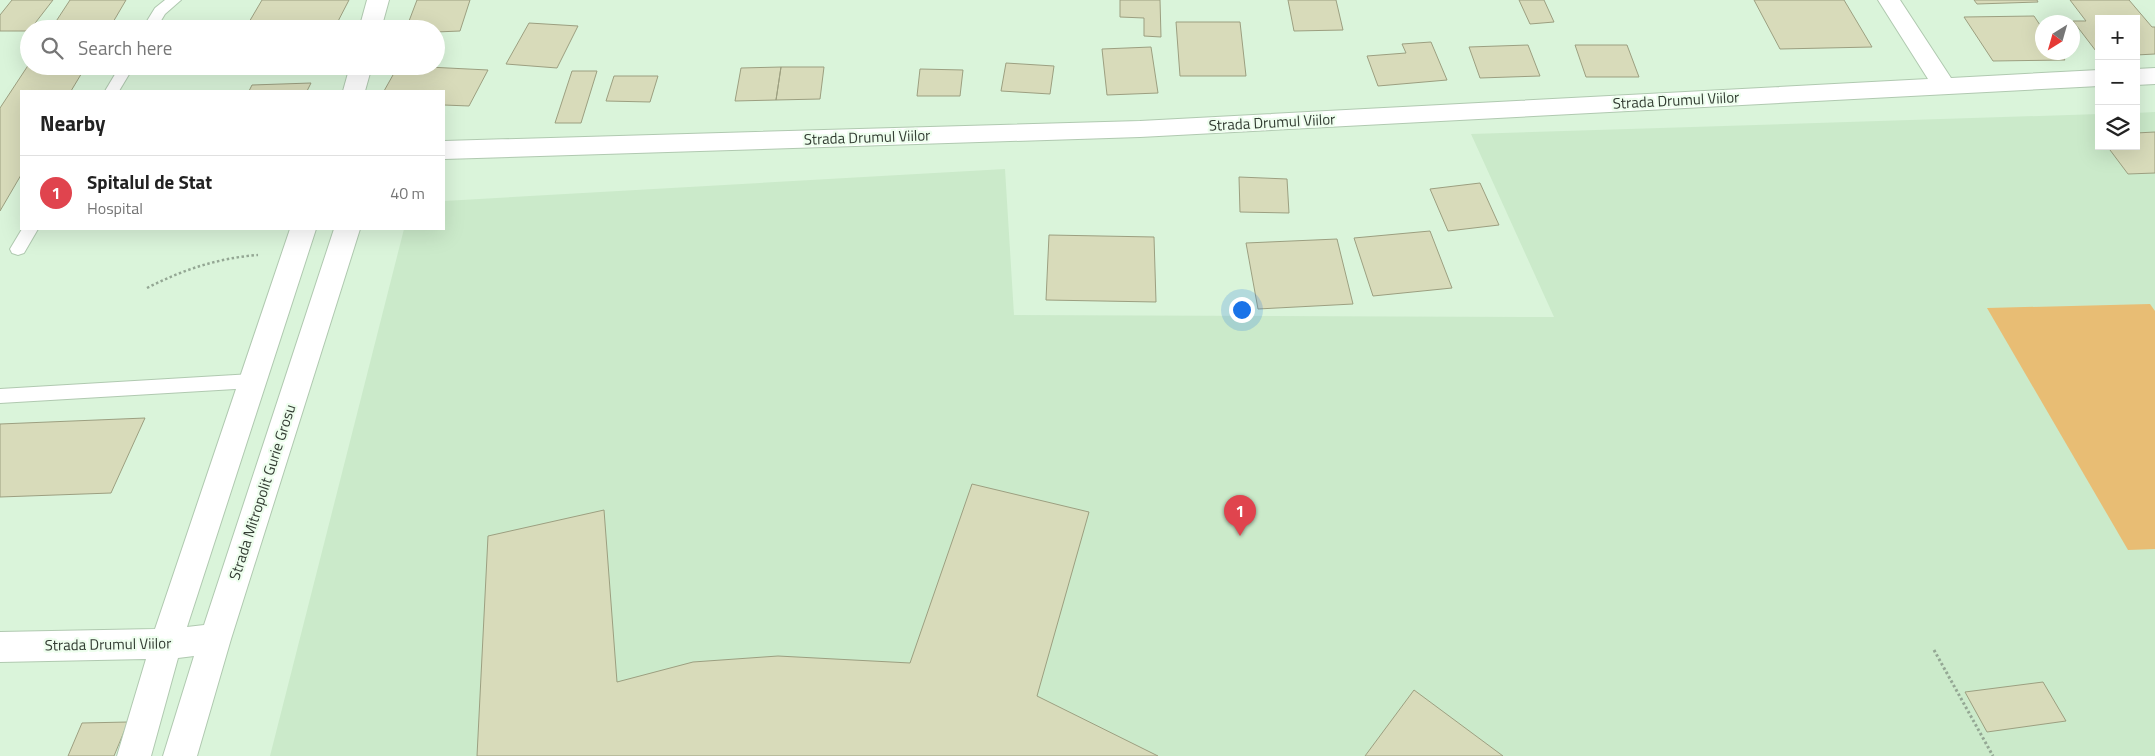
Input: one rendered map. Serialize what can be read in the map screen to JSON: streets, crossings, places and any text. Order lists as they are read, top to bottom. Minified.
{"streets":{"street":["Strada Drumul Viilor","Strada Mitropolit Gurie Grosu"]},"crossings":[["Strada Drumul Viilor","Strada Mitropolit Gurie Grosu"]],"north":"bottom left","page":{"map_buttons":["+","−"],"search":"Search here","heading":"Nearby","list":[{"mark":"1","name":"Spitalul de Stat","note":"Hospital","value":"40 m"}],"pins":"1"}}
